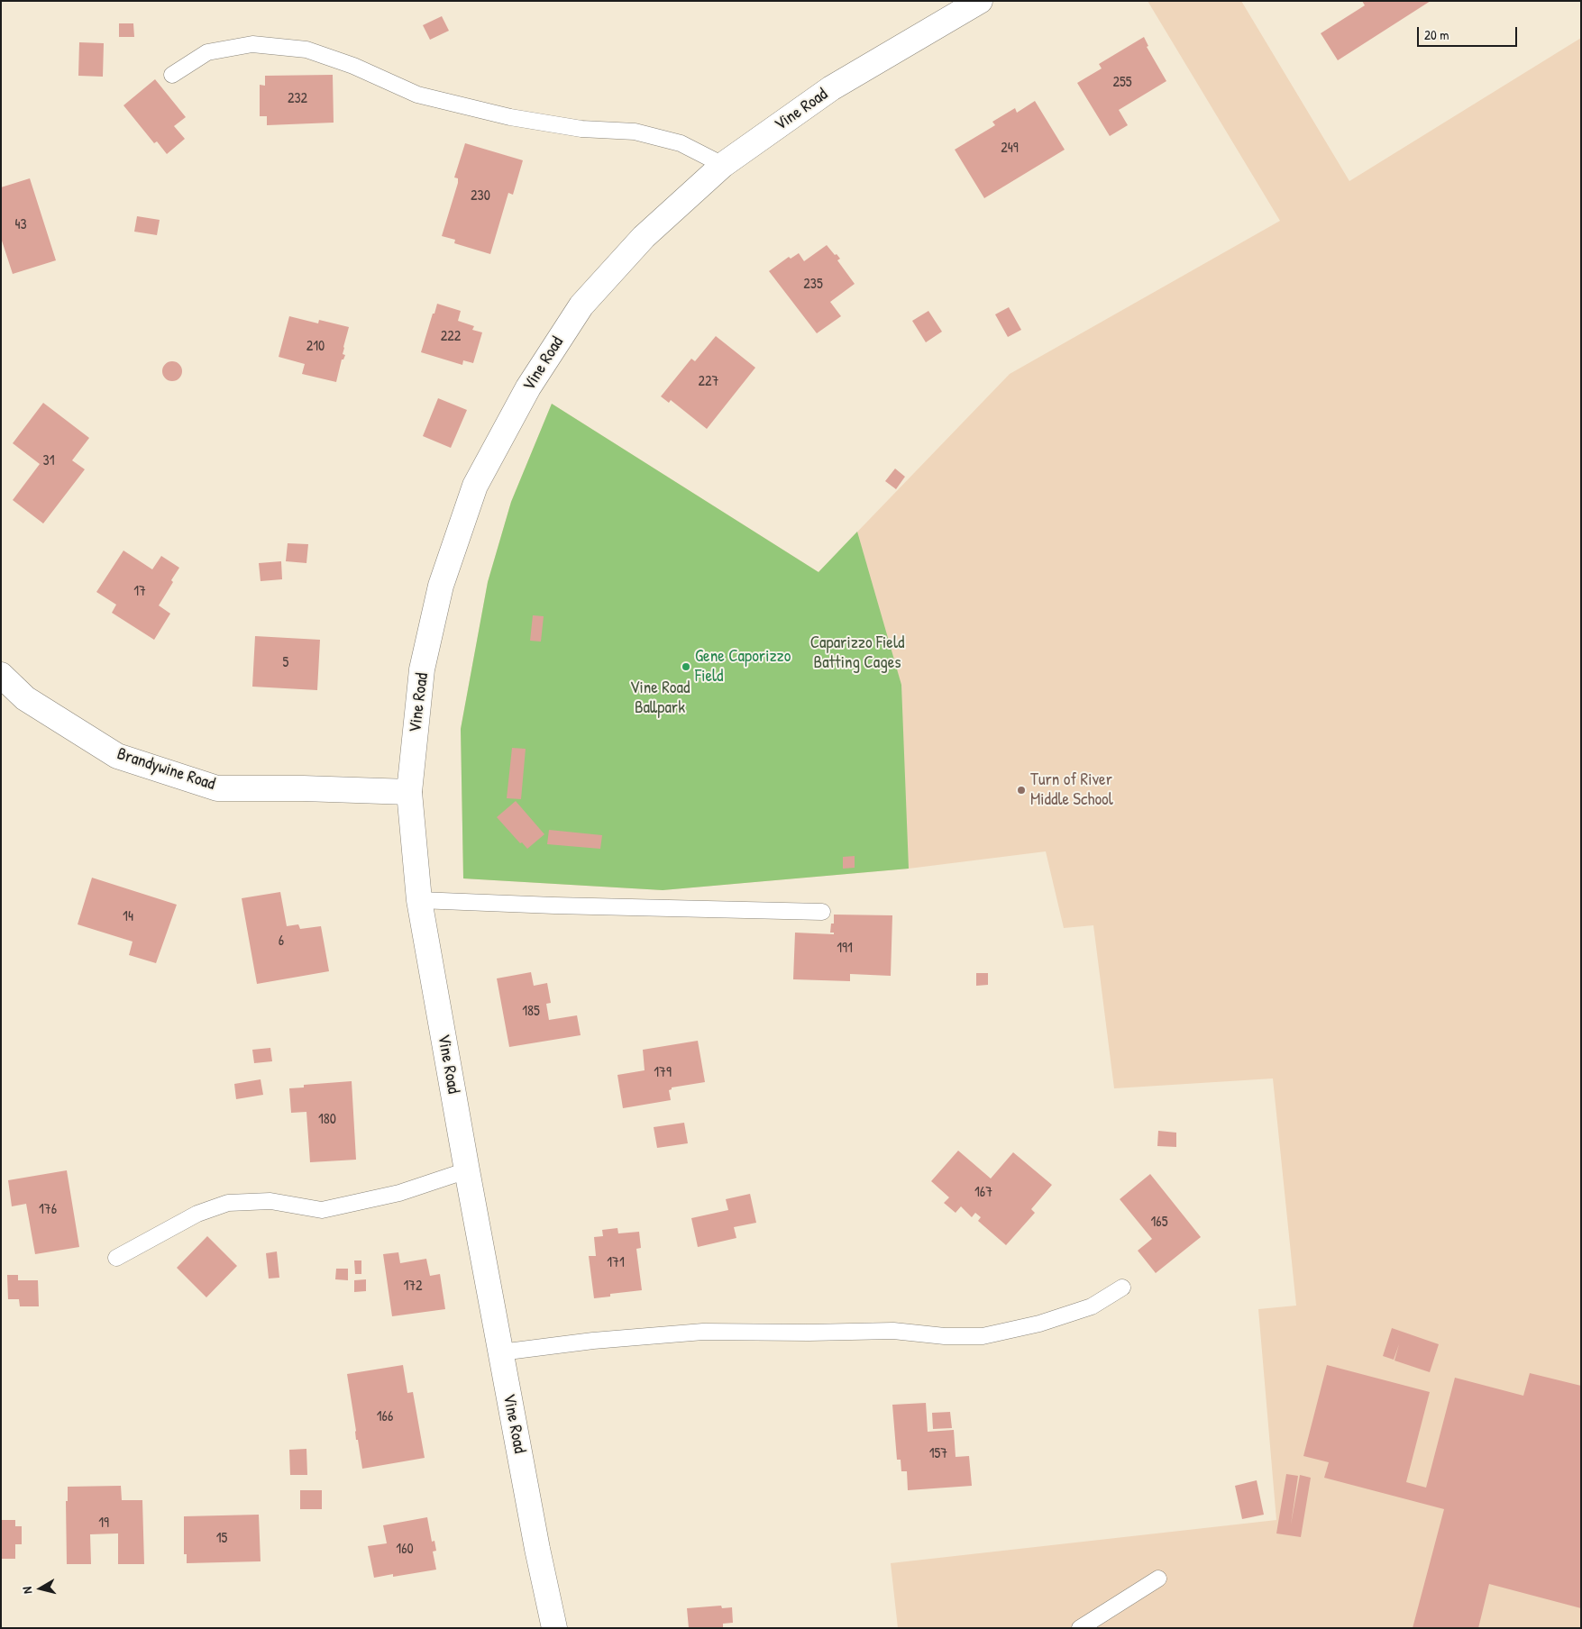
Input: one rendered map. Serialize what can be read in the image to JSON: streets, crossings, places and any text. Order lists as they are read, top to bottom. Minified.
{"streets":{"street":["Vine Road","Brandywine Road"]},"crossings":[["Vine Road","Brandywine Road"]],"parks":["Caparizzo Field Batting Cages","Vine Road Ballpark"],"places":["Gene Caporizzo Field","Turn of River Middle School"],"house_numbers":["255","232","249","230","43","235","222","210","227","31","17","5","14","6","191","185","179","180","167","176","165","171","172","166","157","19","15","160"],"scale_bar":"20 m","north":"left"}
